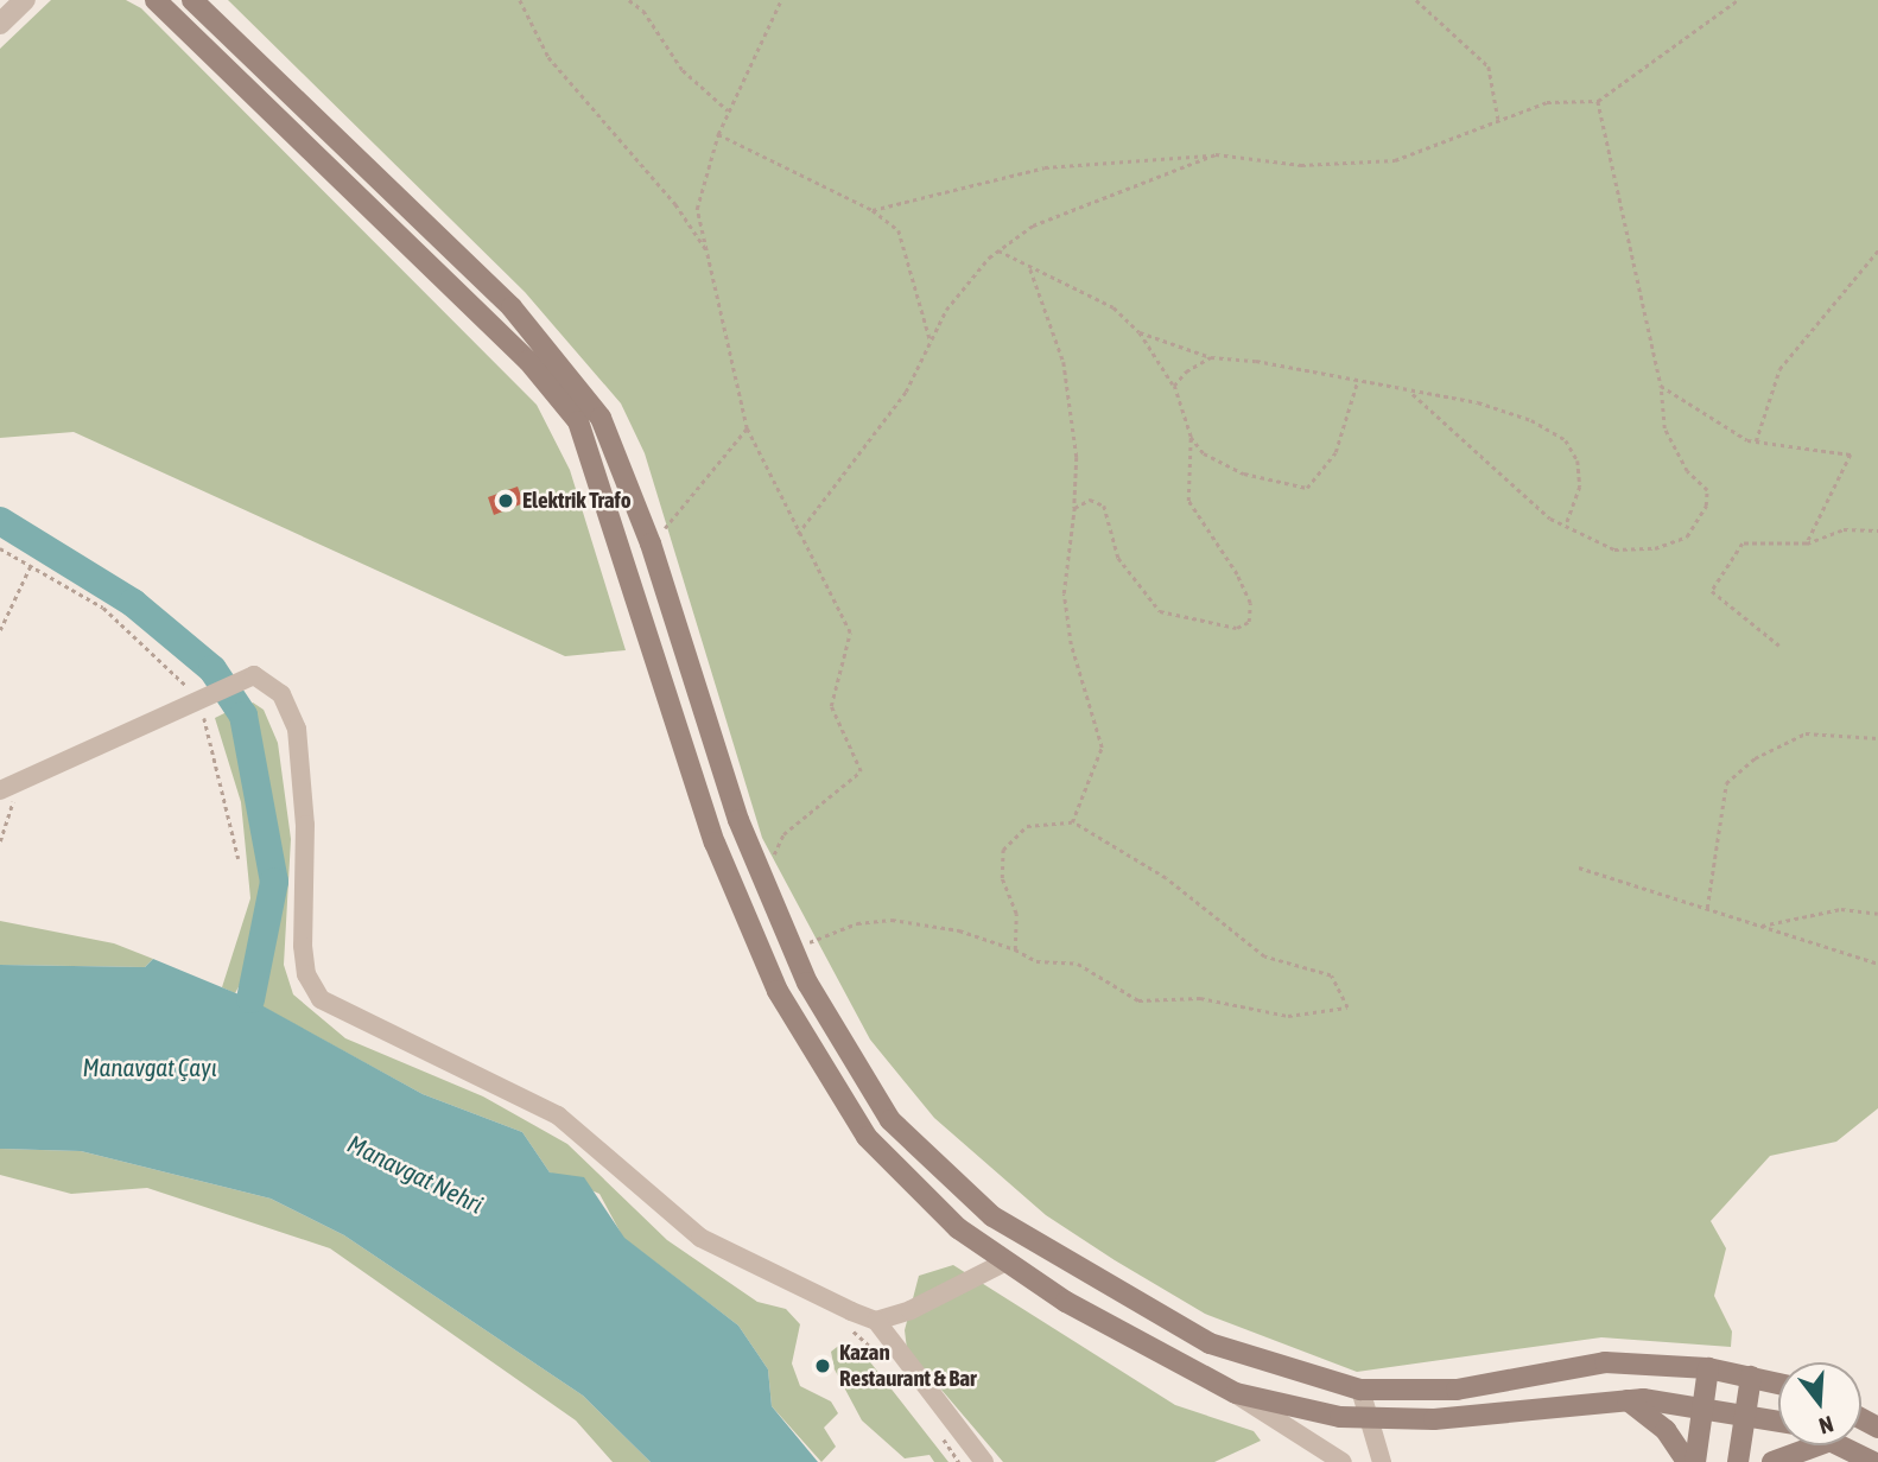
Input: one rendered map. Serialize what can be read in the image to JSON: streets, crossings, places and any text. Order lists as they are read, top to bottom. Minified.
{"water":["Manavgat Çayı","Manavgat Nehri"],"places":["Elektrik Trafo","Kazan Restaurant & Bar"],"north":"bottom"}
